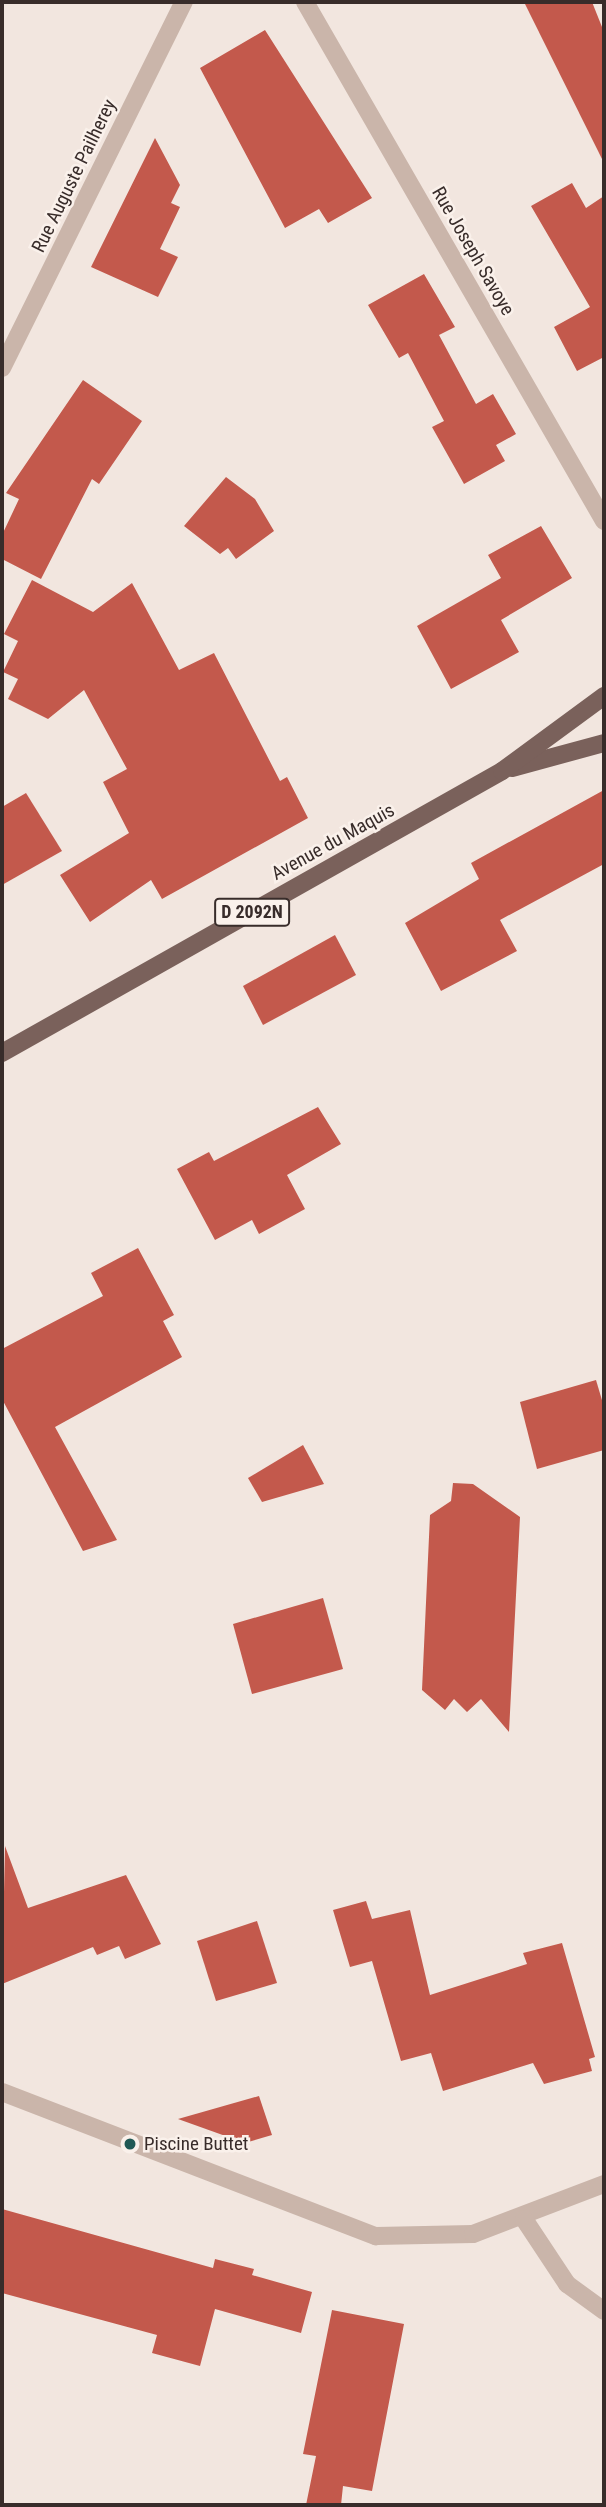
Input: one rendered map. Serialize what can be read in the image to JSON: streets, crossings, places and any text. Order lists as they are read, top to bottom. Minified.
{"streets":{"main road":["Avenue du Maquis","D 2092N"],"street":["Rue Auguste Pailherey","Rue Joseph Savoye"]},"places":["Piscine Buttet"]}
